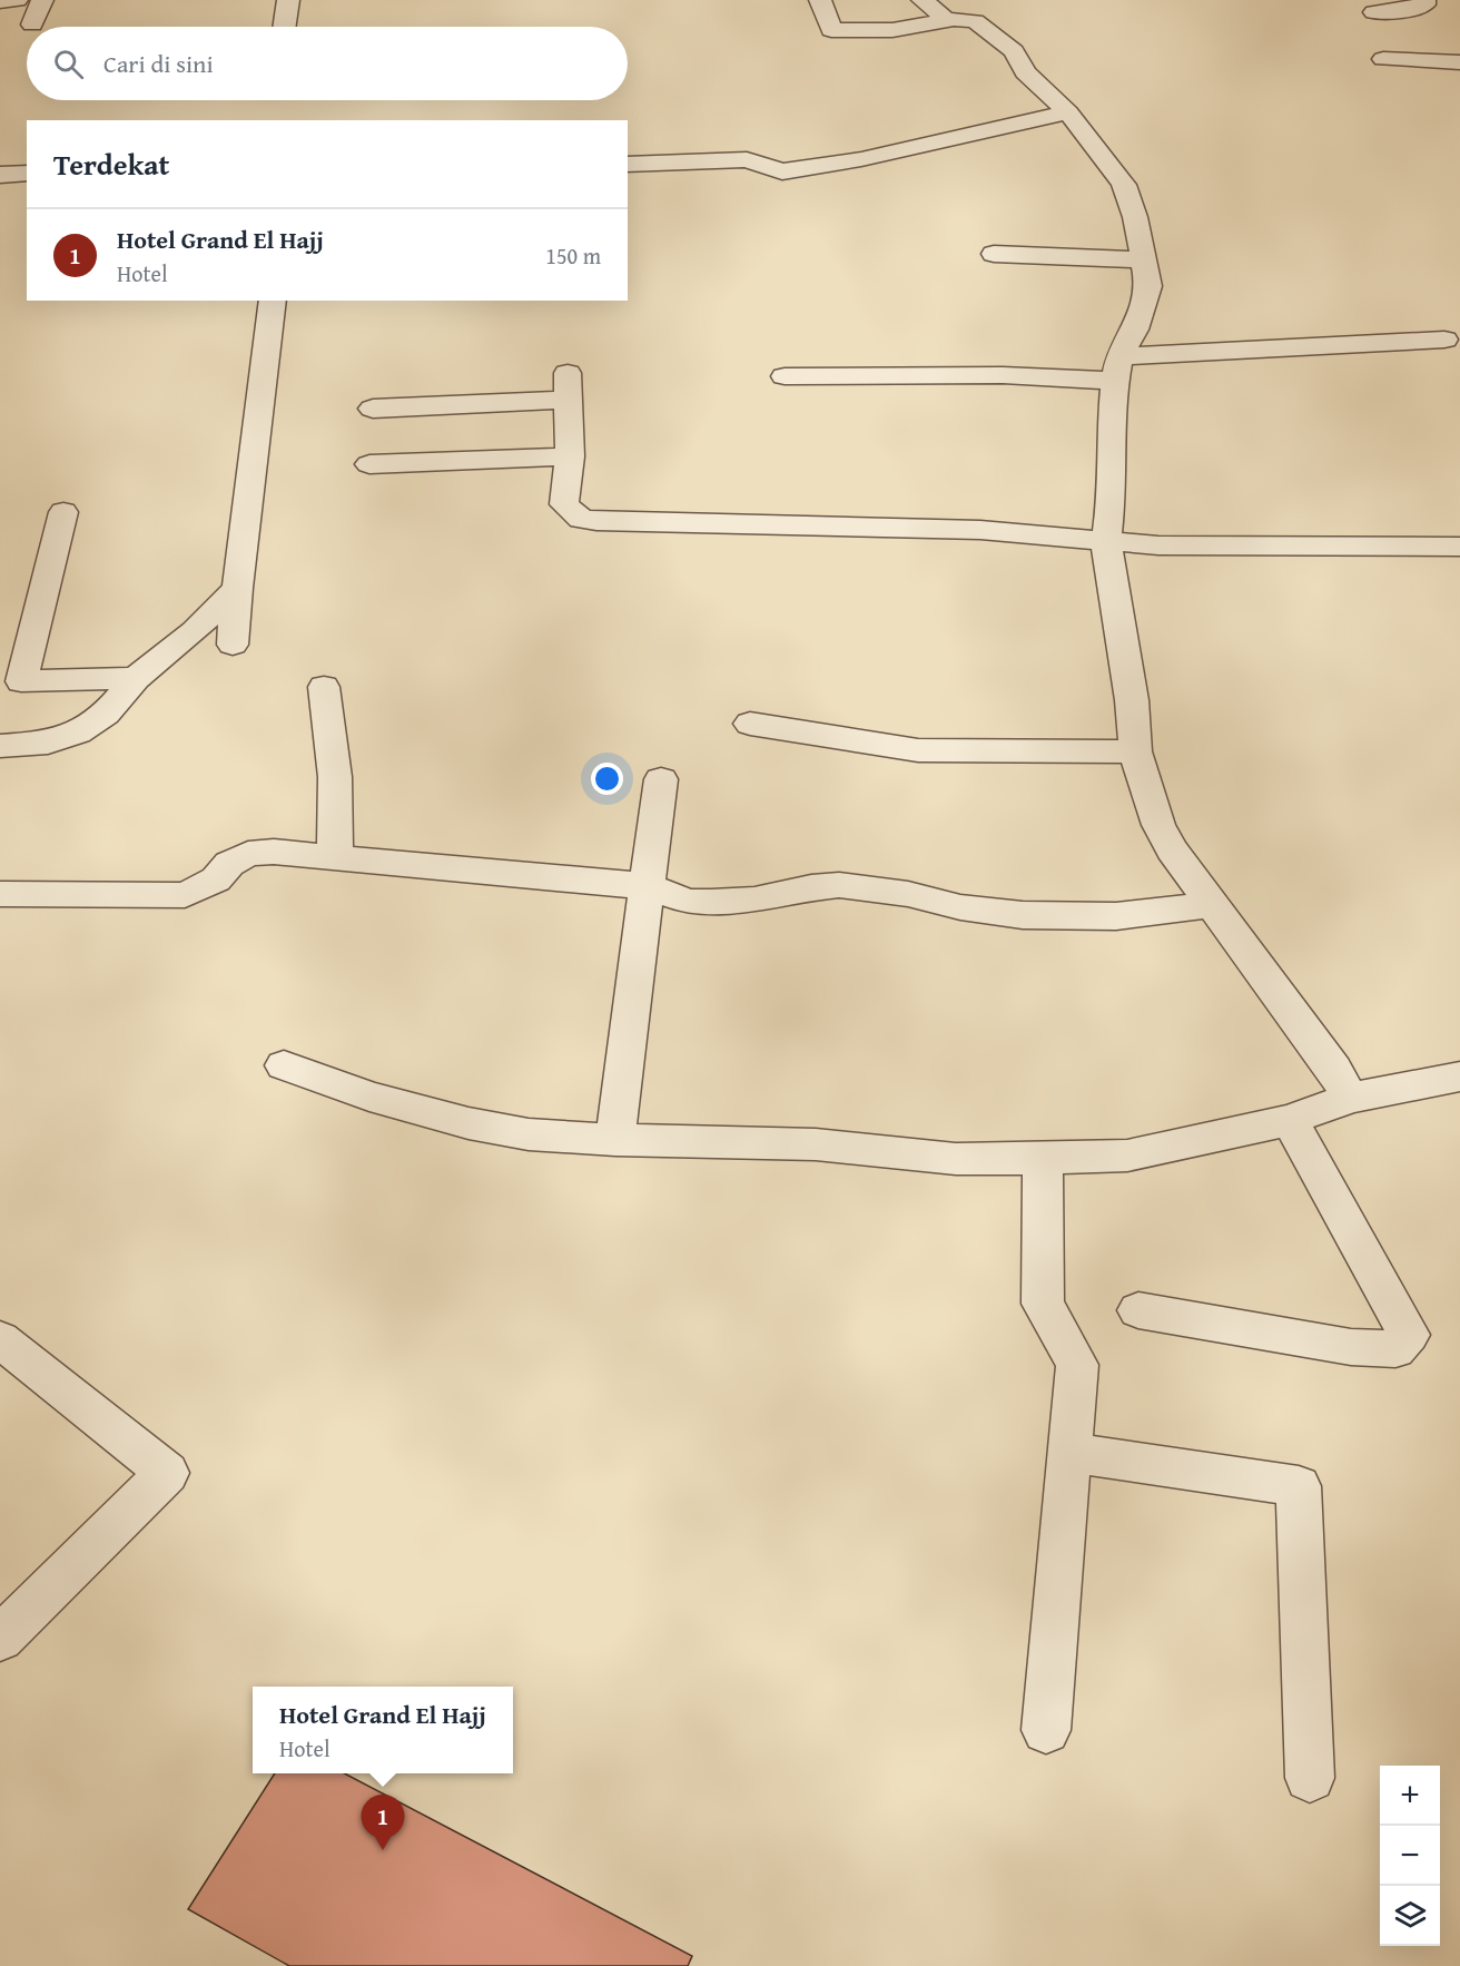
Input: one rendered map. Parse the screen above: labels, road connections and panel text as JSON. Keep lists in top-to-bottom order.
{
  "page": {
    "search": "Cari di sini",
    "heading": "Terdekat",
    "list": [
      {
        "mark": "1",
        "name": "Hotel Grand El Hajj",
        "note": "Hotel",
        "value": "150 m"
      }
    ],
    "popup": ["Hotel Grand El Hajj", "Hotel"],
    "map_buttons": ["+", "−"],
    "pins": "1"
  }
}
